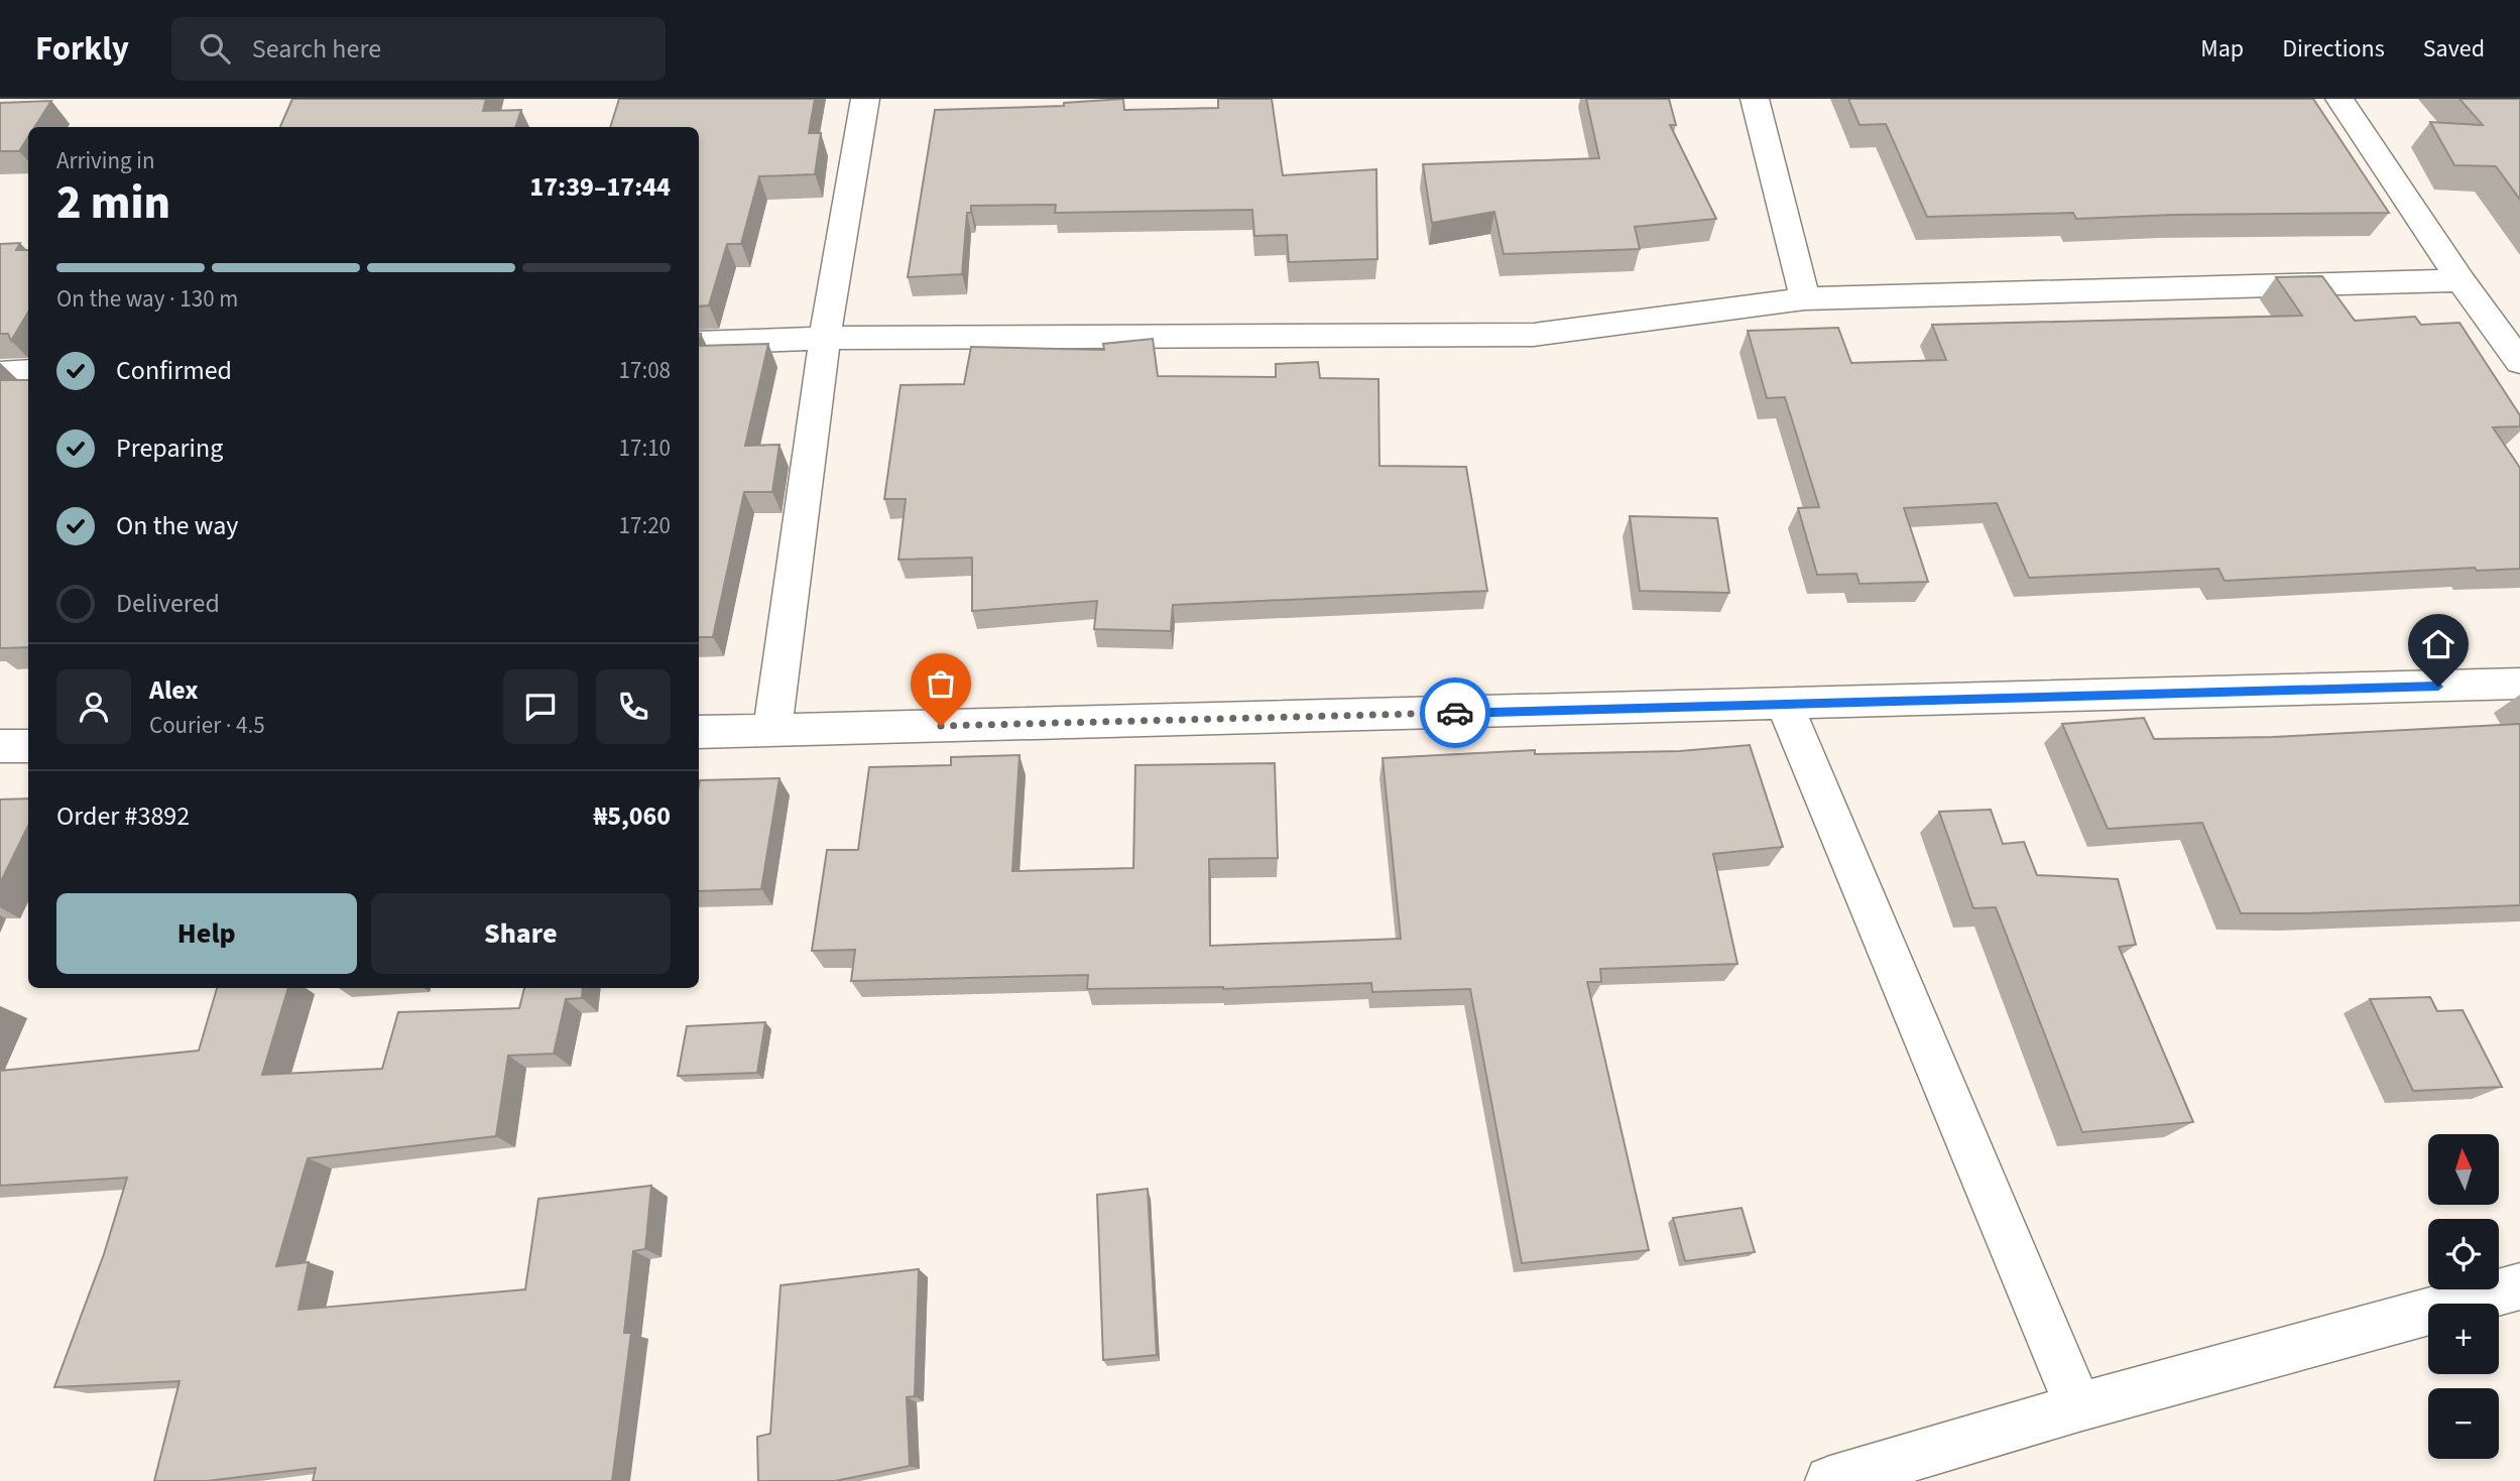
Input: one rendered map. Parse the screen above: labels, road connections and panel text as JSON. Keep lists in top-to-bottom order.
{
  "north": "top",
  "page": {
    "header": "Forkly",
    "search": "Search here",
    "nav": ["Map", "Directions", "Saved"],
    "heading": ["2 min", "Arriving in", "17:39–17:44"],
    "panel": [
      "Alex",
      "Courier · 4.5",
      "Order #3892",
      "₦5,060"
    ],
    "bar": "On the way · 130 m",
    "list": [
      ["Confirmed", "17:08"],
      ["Preparing", "17:10"],
      ["On the way", "17:20"],
      "Delivered"
    ],
    "buttons": ["Help", "Share"],
    "map_buttons": ["+", "−"]
  }
}
